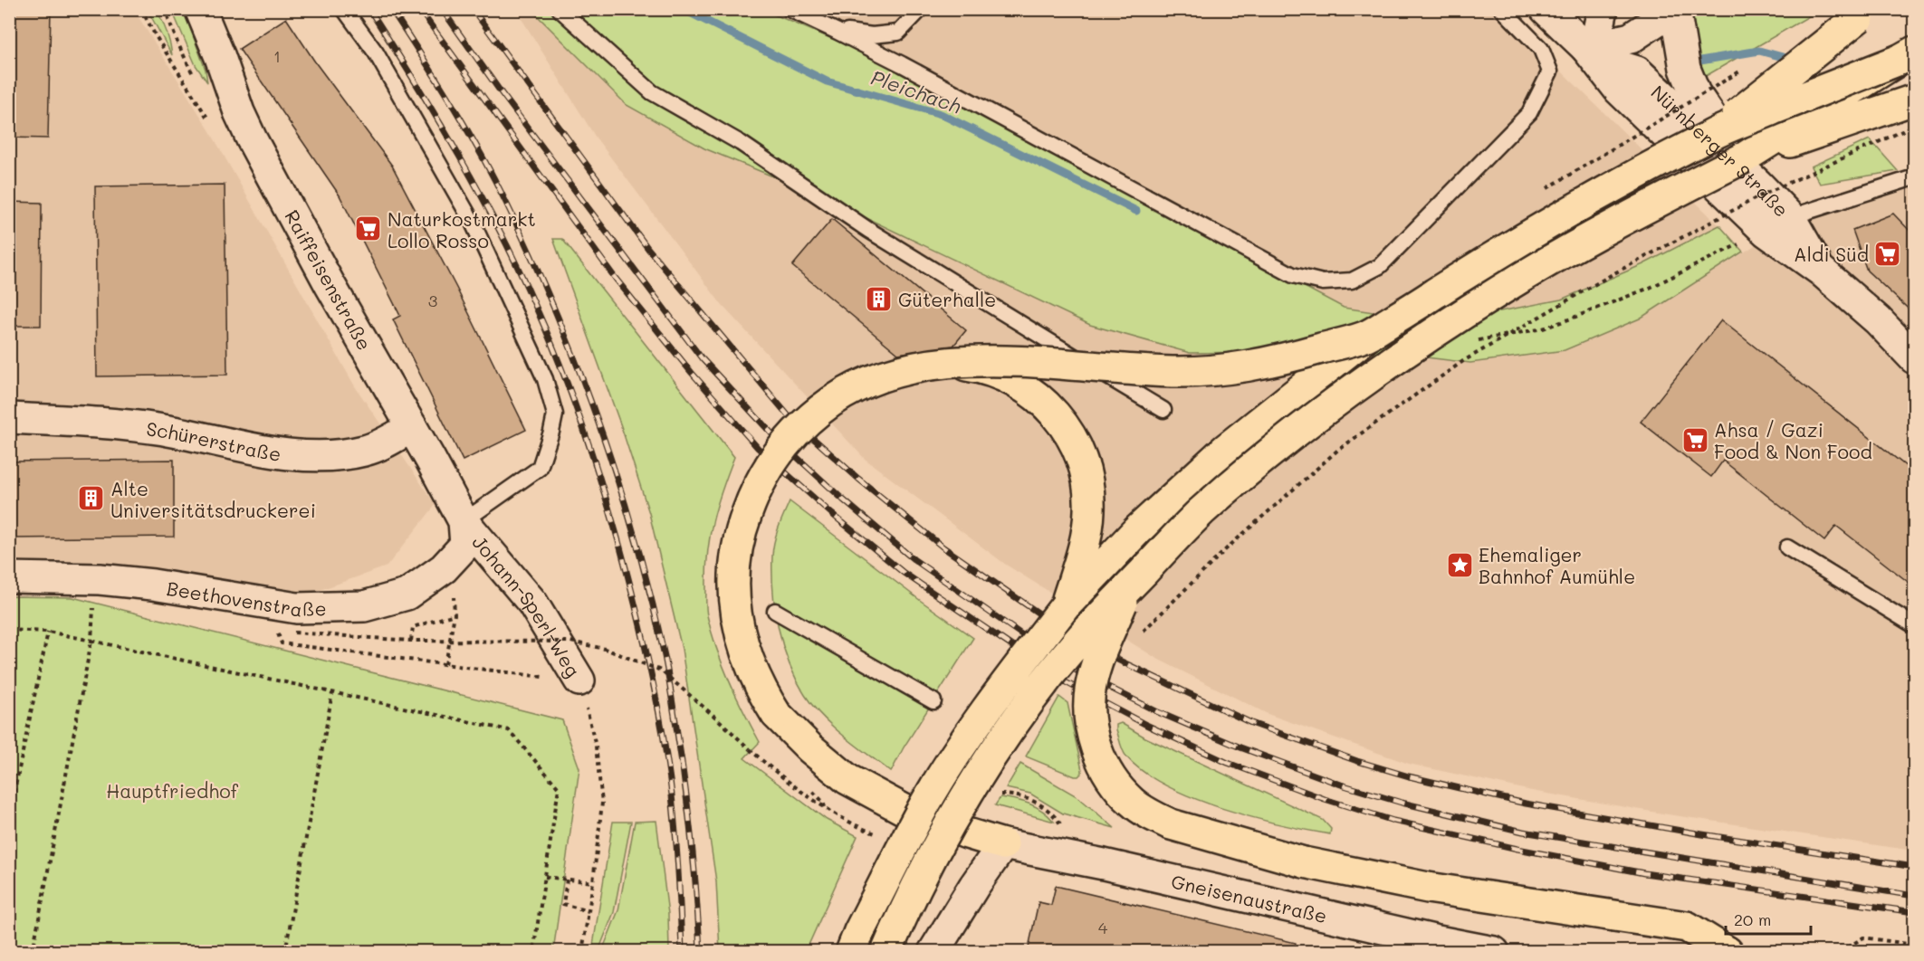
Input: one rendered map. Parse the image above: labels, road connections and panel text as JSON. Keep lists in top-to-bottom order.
{
  "streets": {
    "street": [
      "Nürnberger Straße",
      "Raiffeisenstraße",
      "Schürerstraße",
      "Beethovenstraße",
      "Johann-Sperl-Weg",
      "Gneisenaustraße"
    ]
  },
  "crossings": [
    ["Raiffeisenstraße", "Schürerstraße"],
    ["Raiffeisenstraße", "Beethovenstraße"],
    ["Raiffeisenstraße", "Johann-Sperl-Weg"],
    ["Beethovenstraße", "Johann-Sperl-Weg"]
  ],
  "water": ["Pleichach"],
  "parks": ["Hauptfriedhof"],
  "places": {
    "supermarket": ["Naturkostmarkt Lollo Rosso", "Aldi Süd", "Ahsa / Gazi Food & Non Food"],
    "building": ["Güterhalle", "Alte Universitätsdruckerei"],
    "place": ["Ehemaliger Bahnhof Aumühle"]
  },
  "house_numbers": ["1", "3", "4"],
  "scale_bar": "20 m"
}
